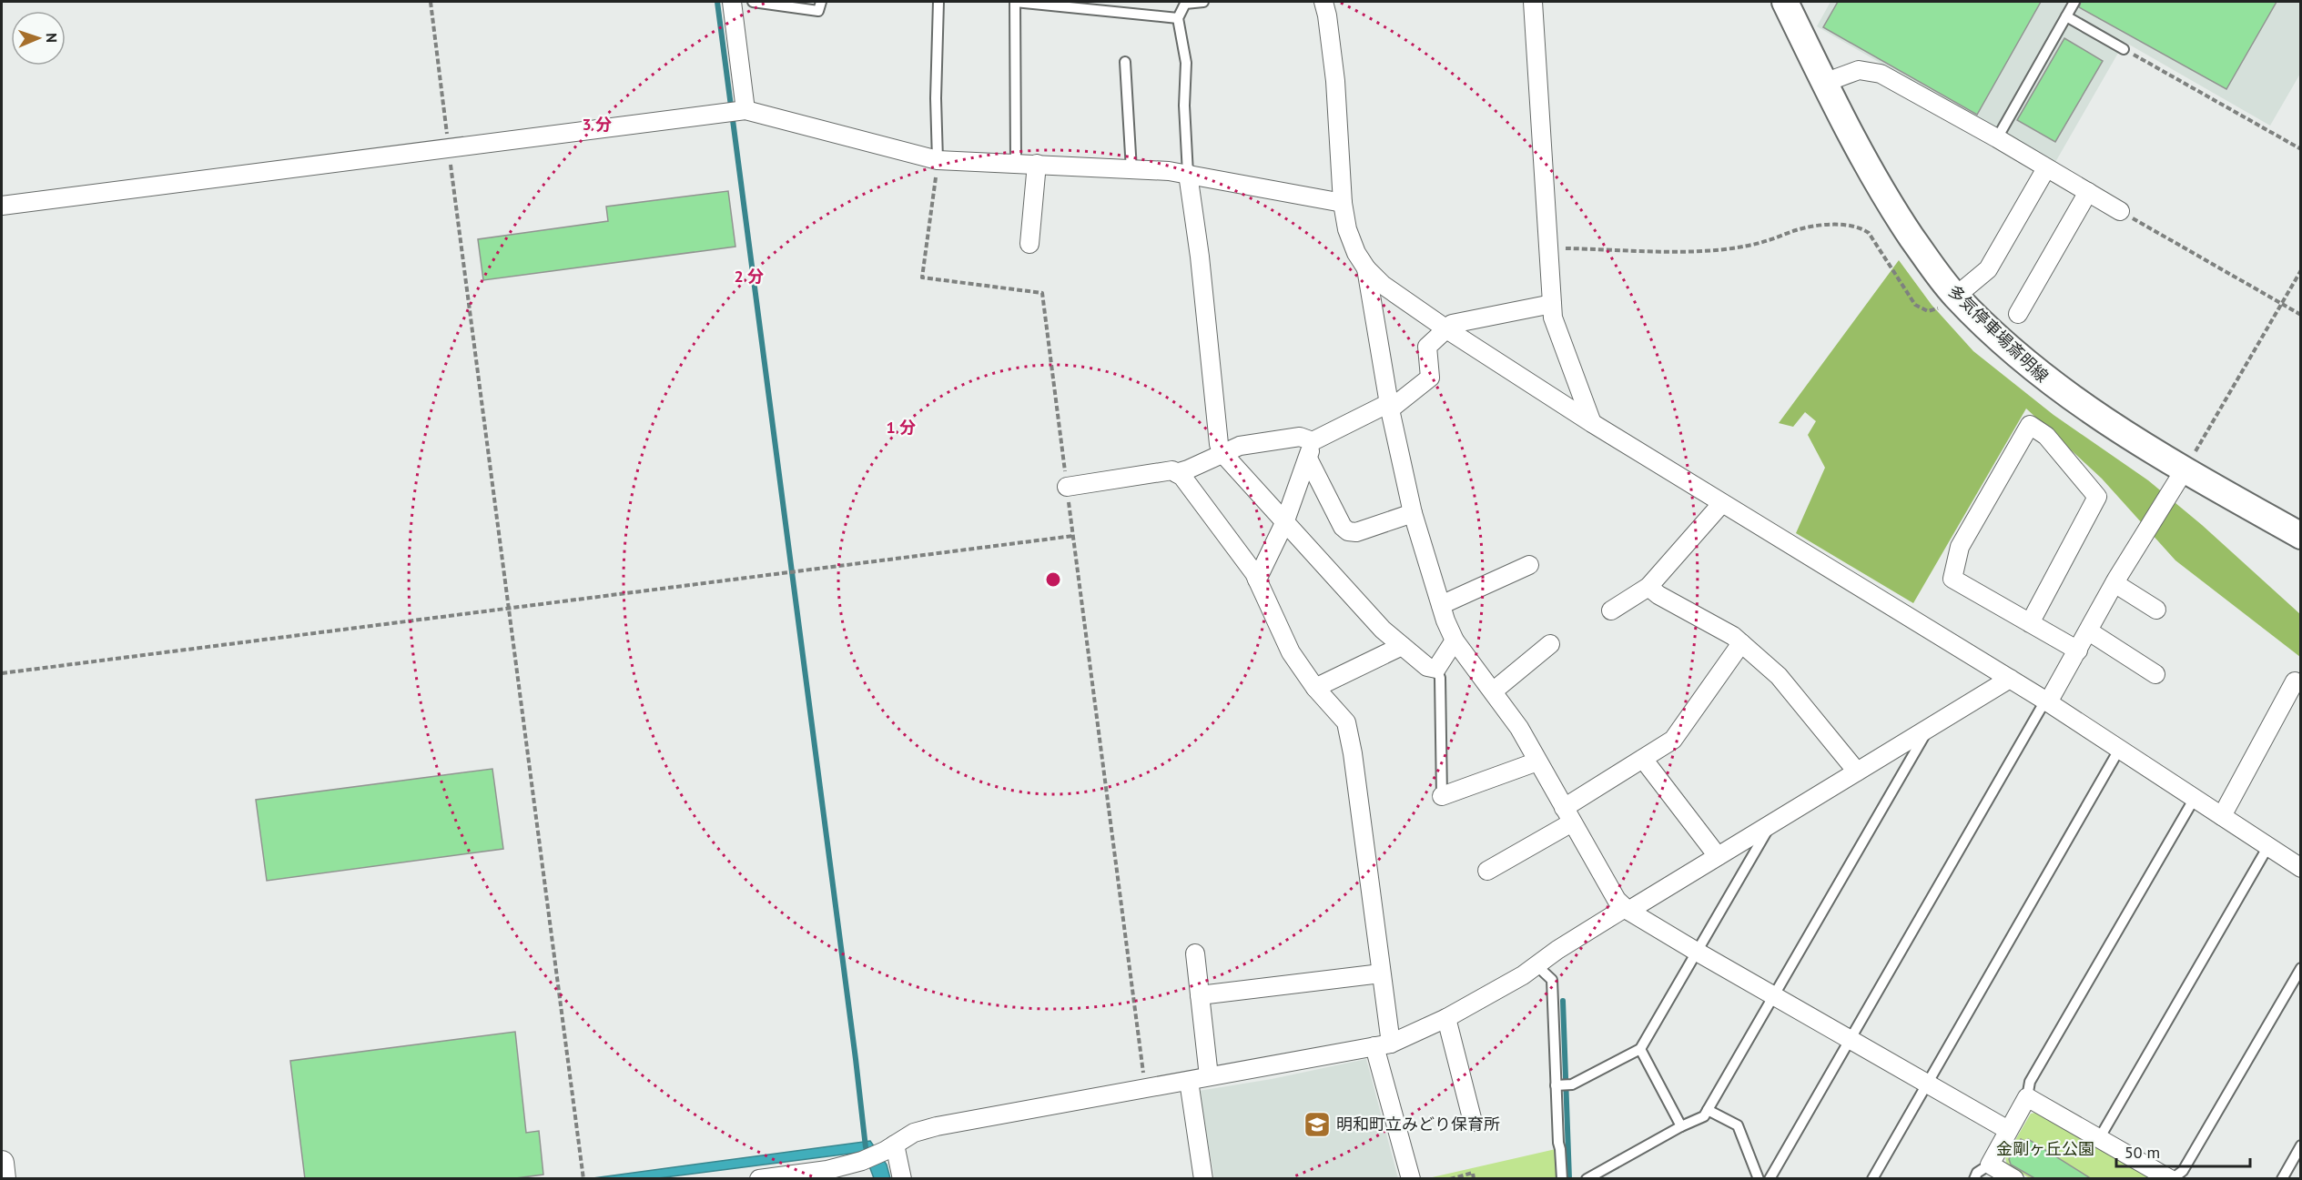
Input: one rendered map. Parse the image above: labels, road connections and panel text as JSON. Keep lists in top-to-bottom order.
{
  "streets": {
    "main road": ["多気停車場斎明線"]
  },
  "parks": ["金剛ヶ丘公園"],
  "places": {
    "school or university": ["明和町立みどり保育所"]
  },
  "scale_bar": "50 m",
  "north": "right",
  "rings": ["3 分", "2 分", "1 分"]
}
